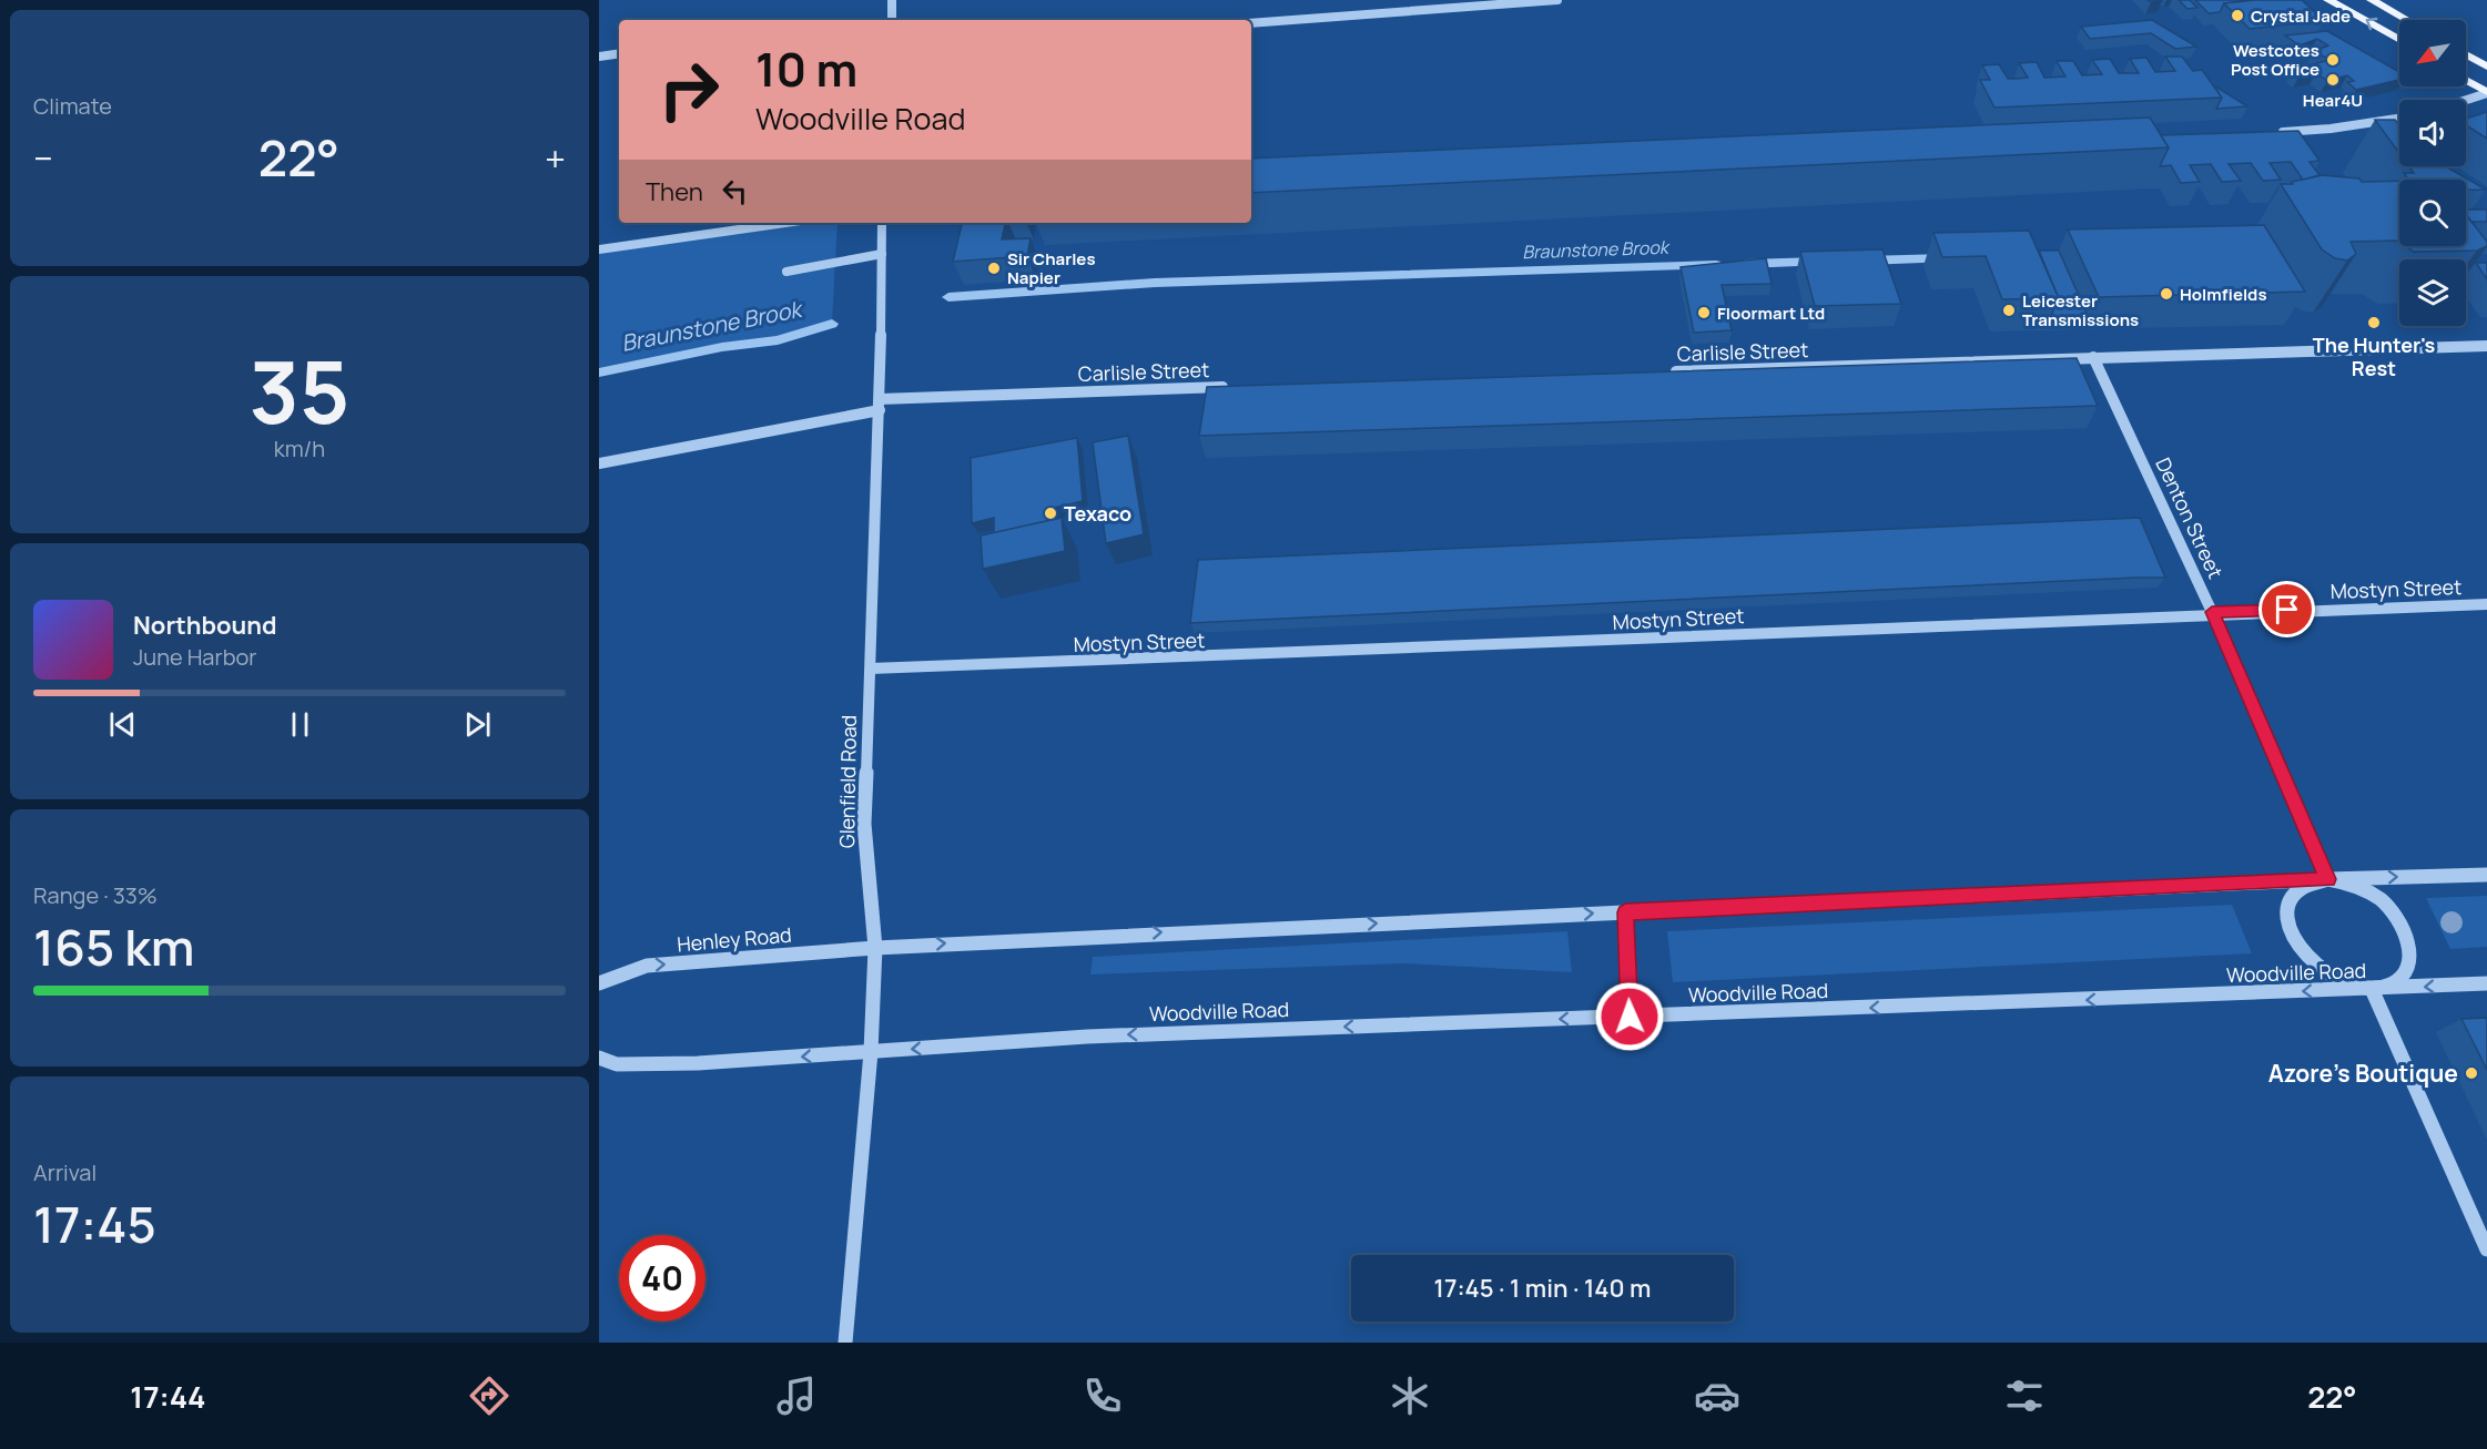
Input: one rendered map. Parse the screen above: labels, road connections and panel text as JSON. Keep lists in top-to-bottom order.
{
  "streets": {
    "street": [
      "Carlisle Street",
      "Denton Street",
      "Mostyn Street",
      "Glenfield Road",
      "Henley Road",
      "Woodville Road"
    ]
  },
  "crossings": [
    ["Carlisle Street", "Denton Street"],
    ["Carlisle Street", "Glenfield Road"],
    ["Denton Street", "Mostyn Street"],
    ["Denton Street", "Woodville Road"],
    ["Mostyn Street", "Glenfield Road"],
    ["Glenfield Road", "Henley Road"],
    ["Glenfield Road", "Woodville Road"]
  ],
  "water": ["Braunstone Brook"],
  "places": [
    "Crystal Jade",
    "Westcotes Post Office",
    "Hear4U",
    "Sir Charles Napier",
    "Holmfields",
    "Leicester Transmissions",
    "Floormart Ltd",
    "The Hunter's Rest",
    "Texaco",
    "Azore's Boutique"
  ],
  "north": "bottom left",
  "page": {
    "tile": [
      "Climate",
      ["35", "km/h"],
      ["Range · 33%", "165 km"],
      ["Arrival", "17:45"]
    ],
    "turn": ["10 m", "Woodville Road"],
    "heat": ["−", "22°", "+"],
    "then": "Then",
    "song": ["Northbound", "June Harbor"],
    "limit": "40",
    "trip": "17:45 · 1 min · 140 m",
    "tabs": ["17:44", "22°"]
  }
}
